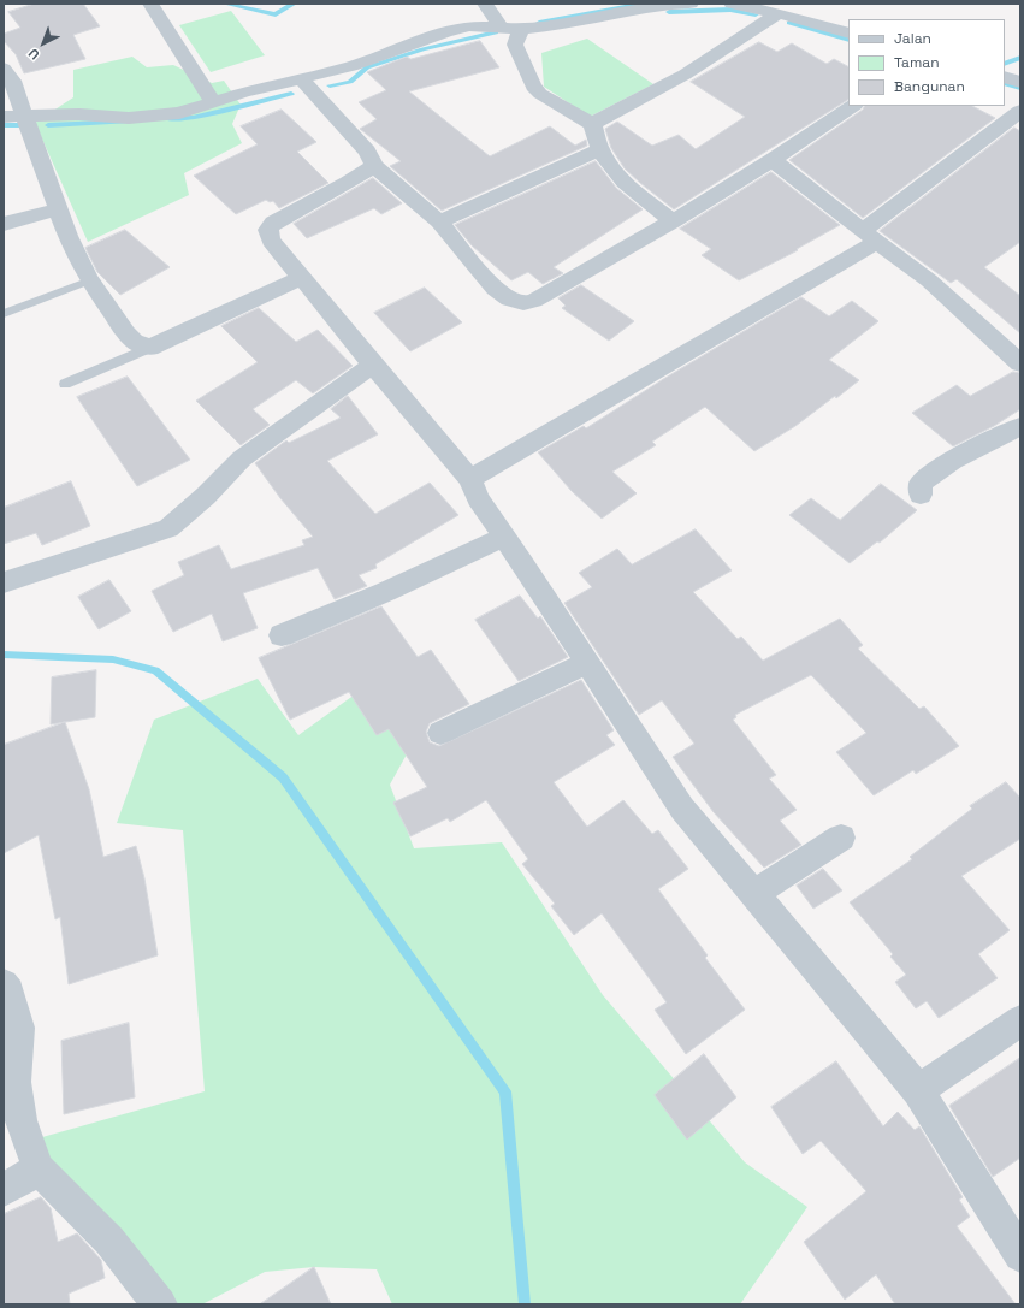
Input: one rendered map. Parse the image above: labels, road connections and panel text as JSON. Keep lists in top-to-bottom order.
{
  "legend": ["Jalan", "Taman", "Bangunan"],
  "north": "bottom left"
}
